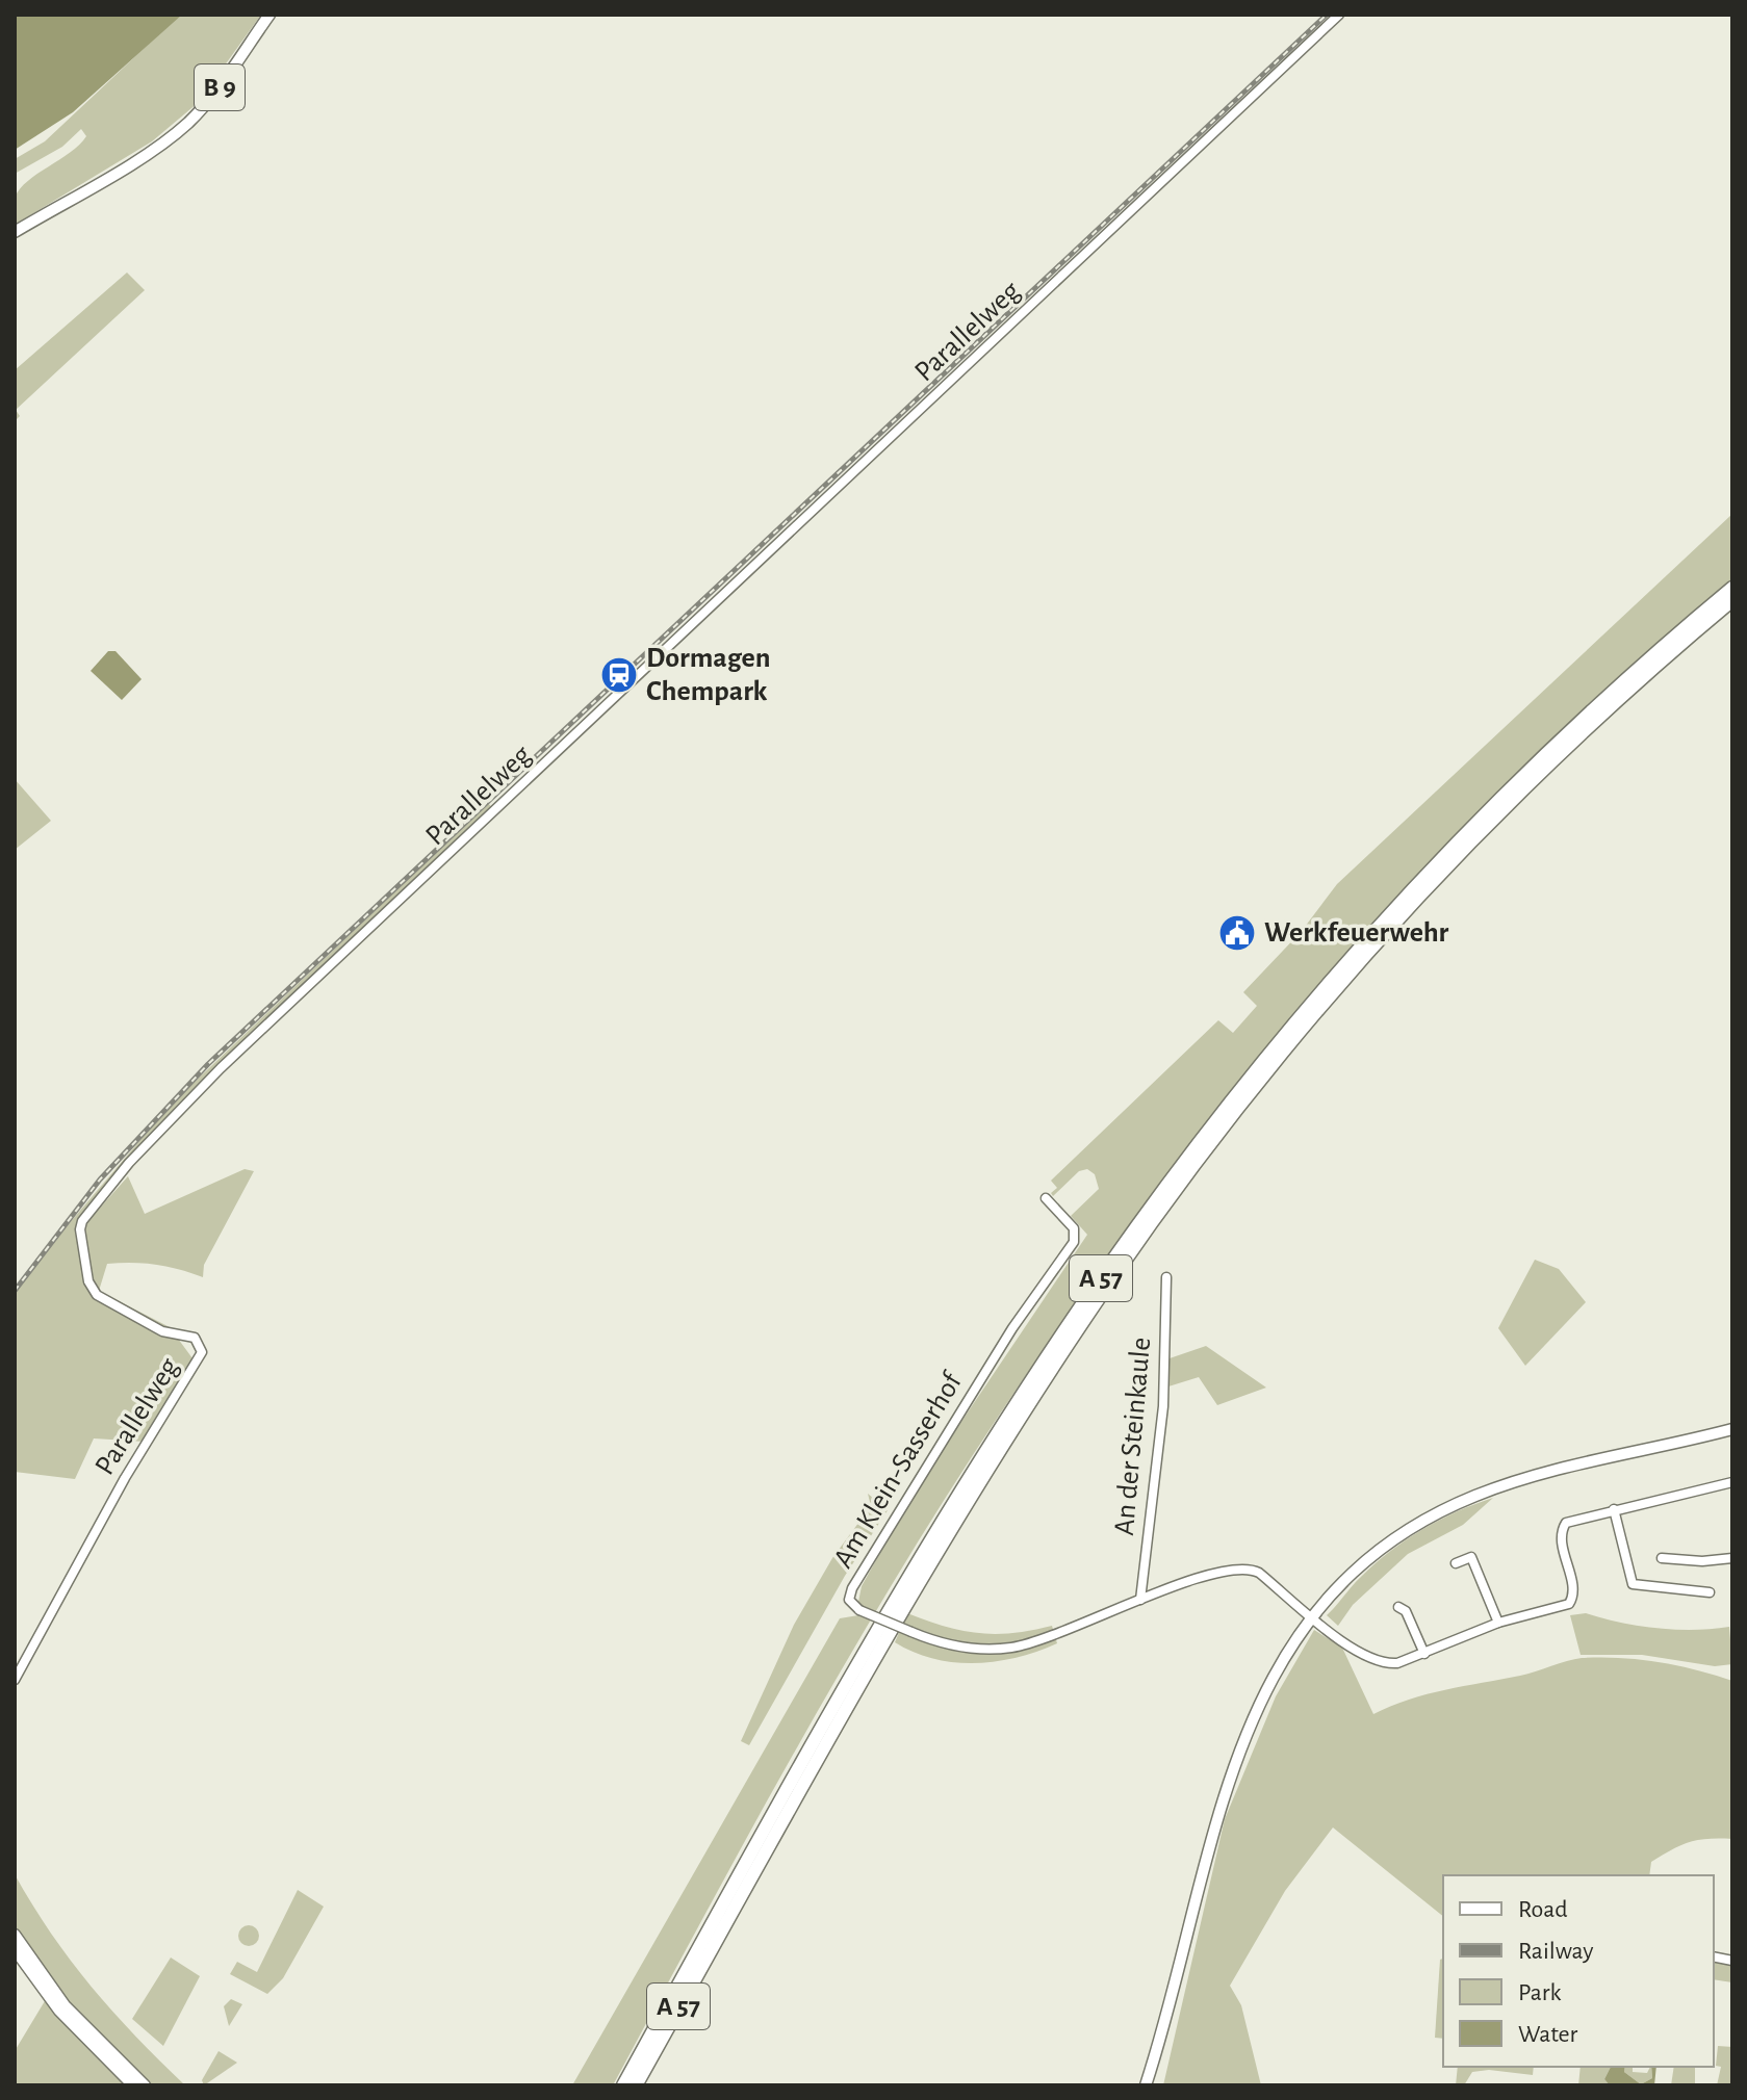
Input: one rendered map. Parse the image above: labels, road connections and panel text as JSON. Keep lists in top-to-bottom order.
{
  "streets": {
    "highway": ["A 57"],
    "main road": ["B 9"],
    "street": ["Parallelweg", "An der Steinkaule", "Am Klein-Sasserhof"]
  },
  "crossings": [
    ["An der Steinkaule", "Am Klein-Sasserhof"]
  ],
  "places": {
    "station": ["Dormagen Chempark"],
    "public building": ["Werkfeuerwehr"]
  },
  "legend": [
    "Road",
    "Railway",
    "Park",
    "Water"
  ]
}
